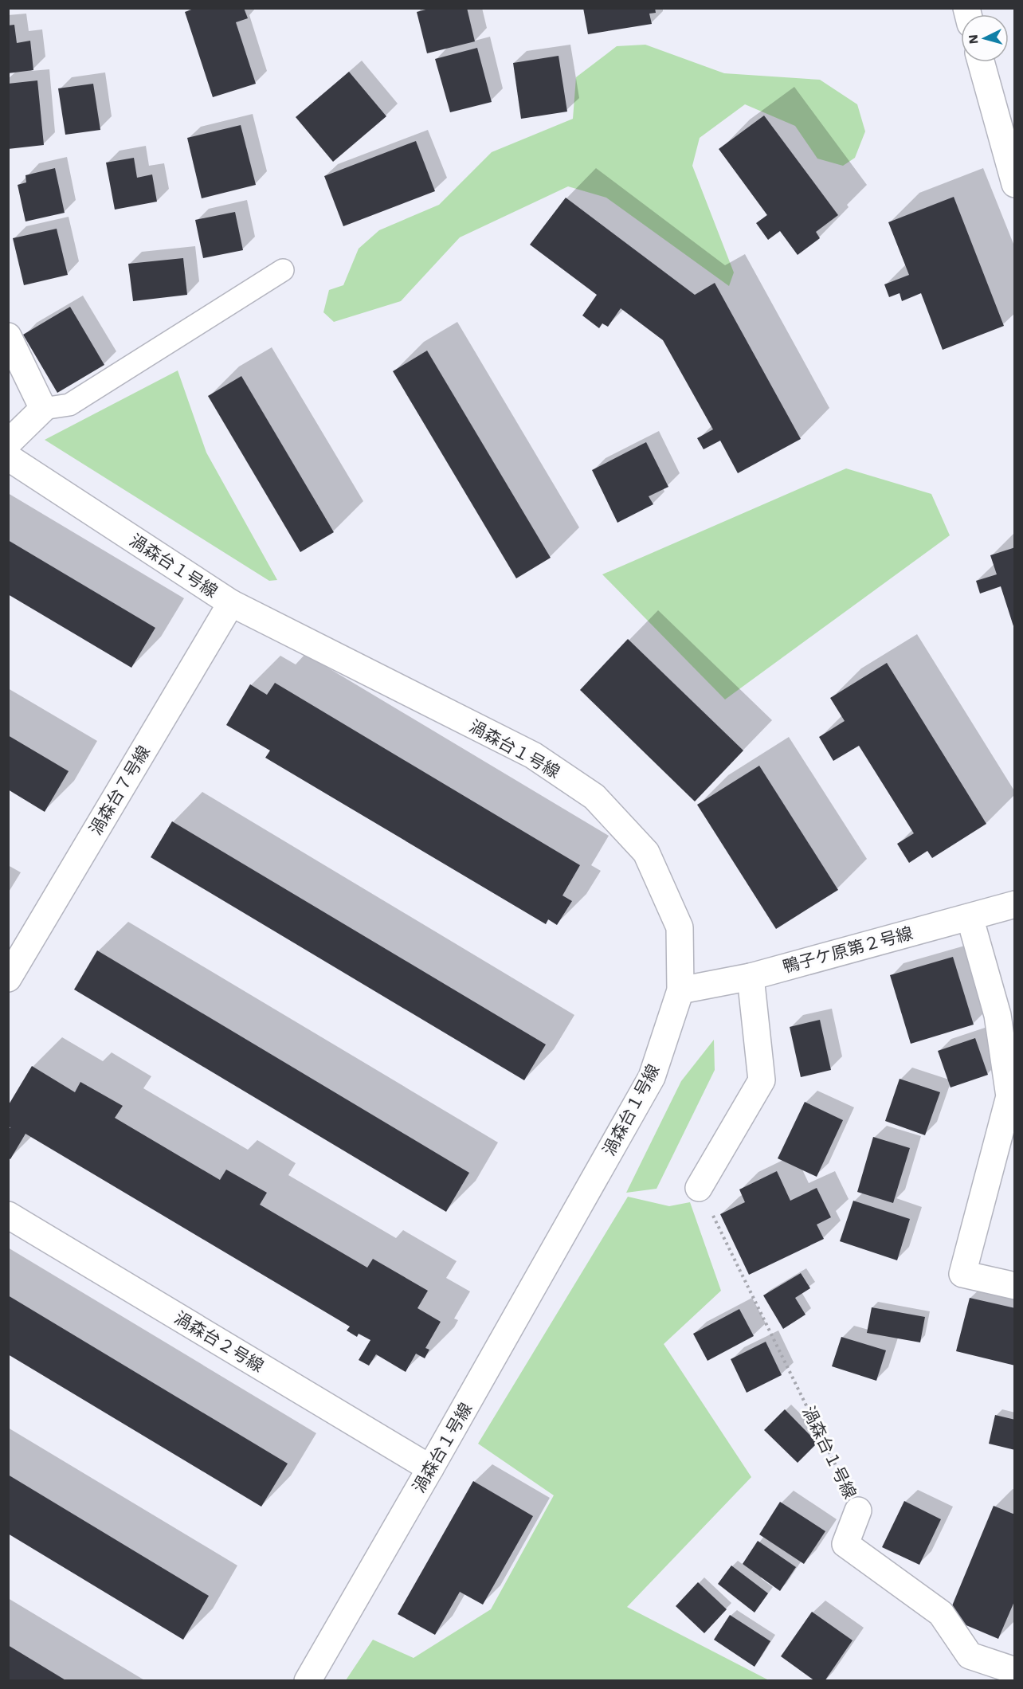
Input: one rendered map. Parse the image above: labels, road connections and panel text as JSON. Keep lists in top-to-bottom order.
{
  "streets": {
    "street": [
      "渦森台１号線",
      "渦森台７号線",
      "鴨子ケ原第２号線",
      "渦森台２号線"
    ]
  },
  "crossings": [
    ["渦森台１号線", "渦森台７号線"],
    ["渦森台１号線", "鴨子ケ原第２号線"],
    ["渦森台１号線", "渦森台２号線"]
  ],
  "north": "left"
}
